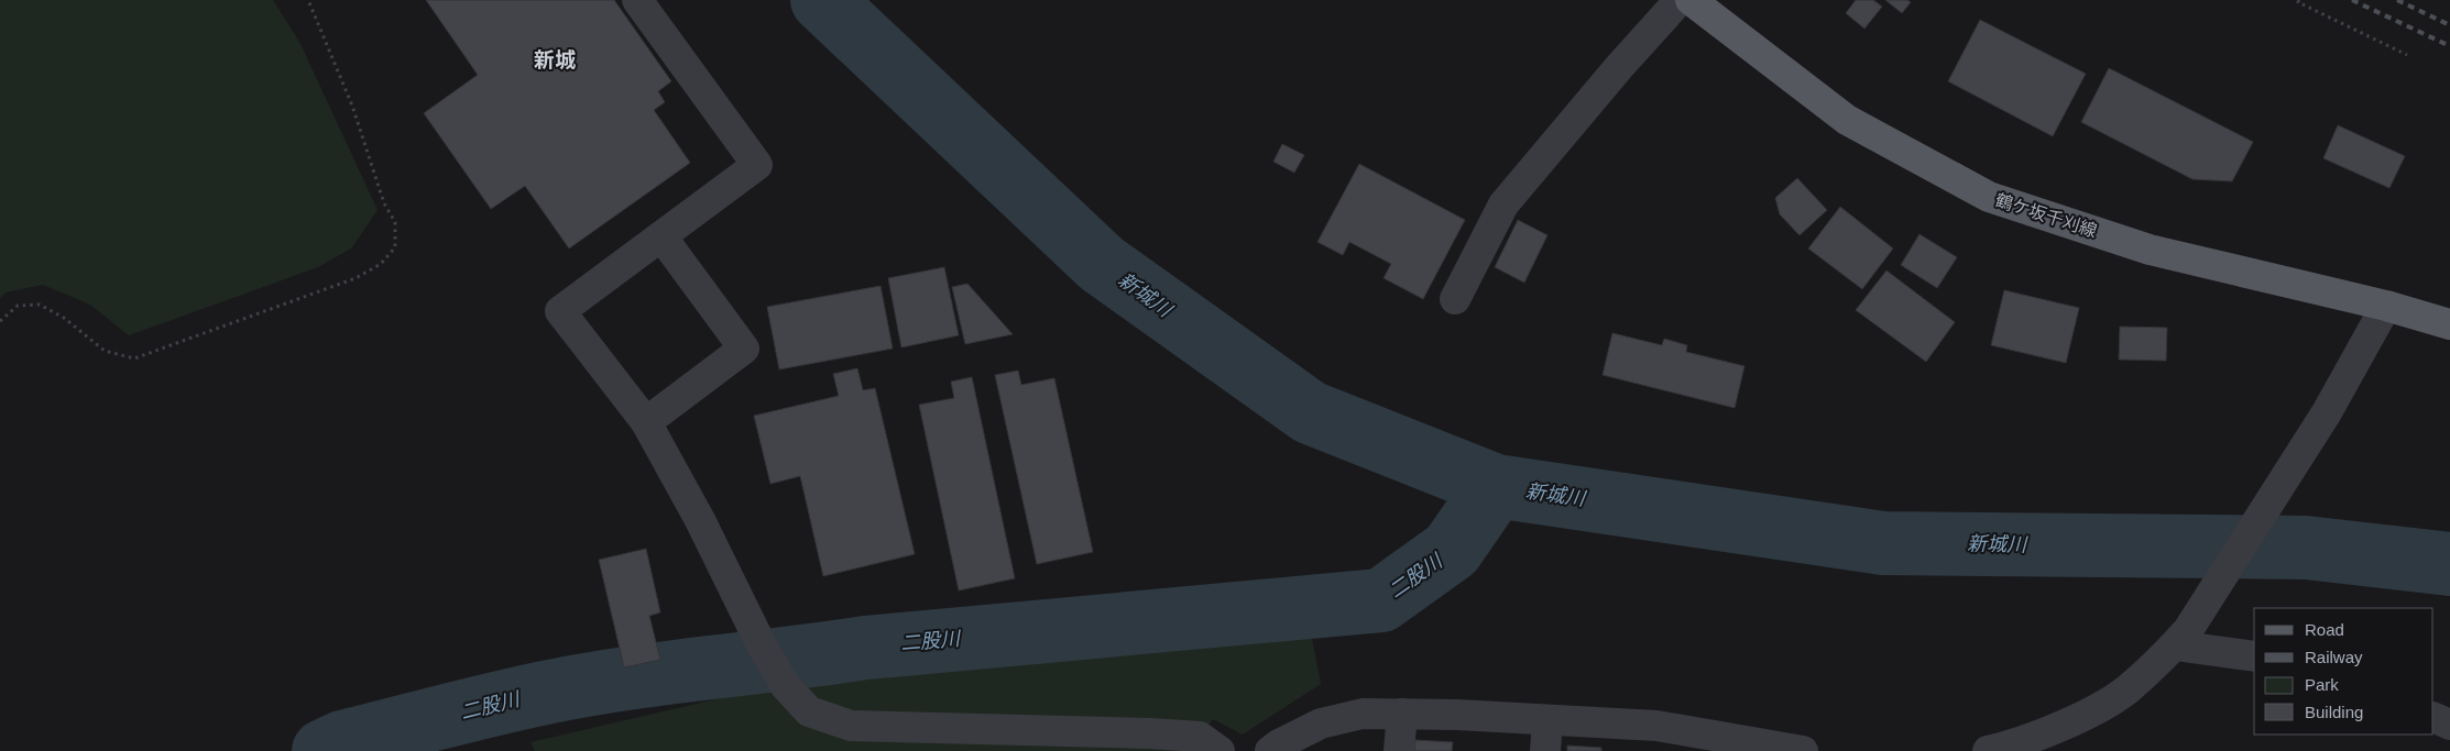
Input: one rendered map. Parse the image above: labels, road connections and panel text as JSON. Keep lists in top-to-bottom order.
{
  "streets": {
    "main road": ["鶴ケ坂千刈線"]
  },
  "districts": ["新城"],
  "water": ["新城川", "二股川"],
  "legend": [
    "Road",
    "Railway",
    "Park",
    "Building"
  ]
}
